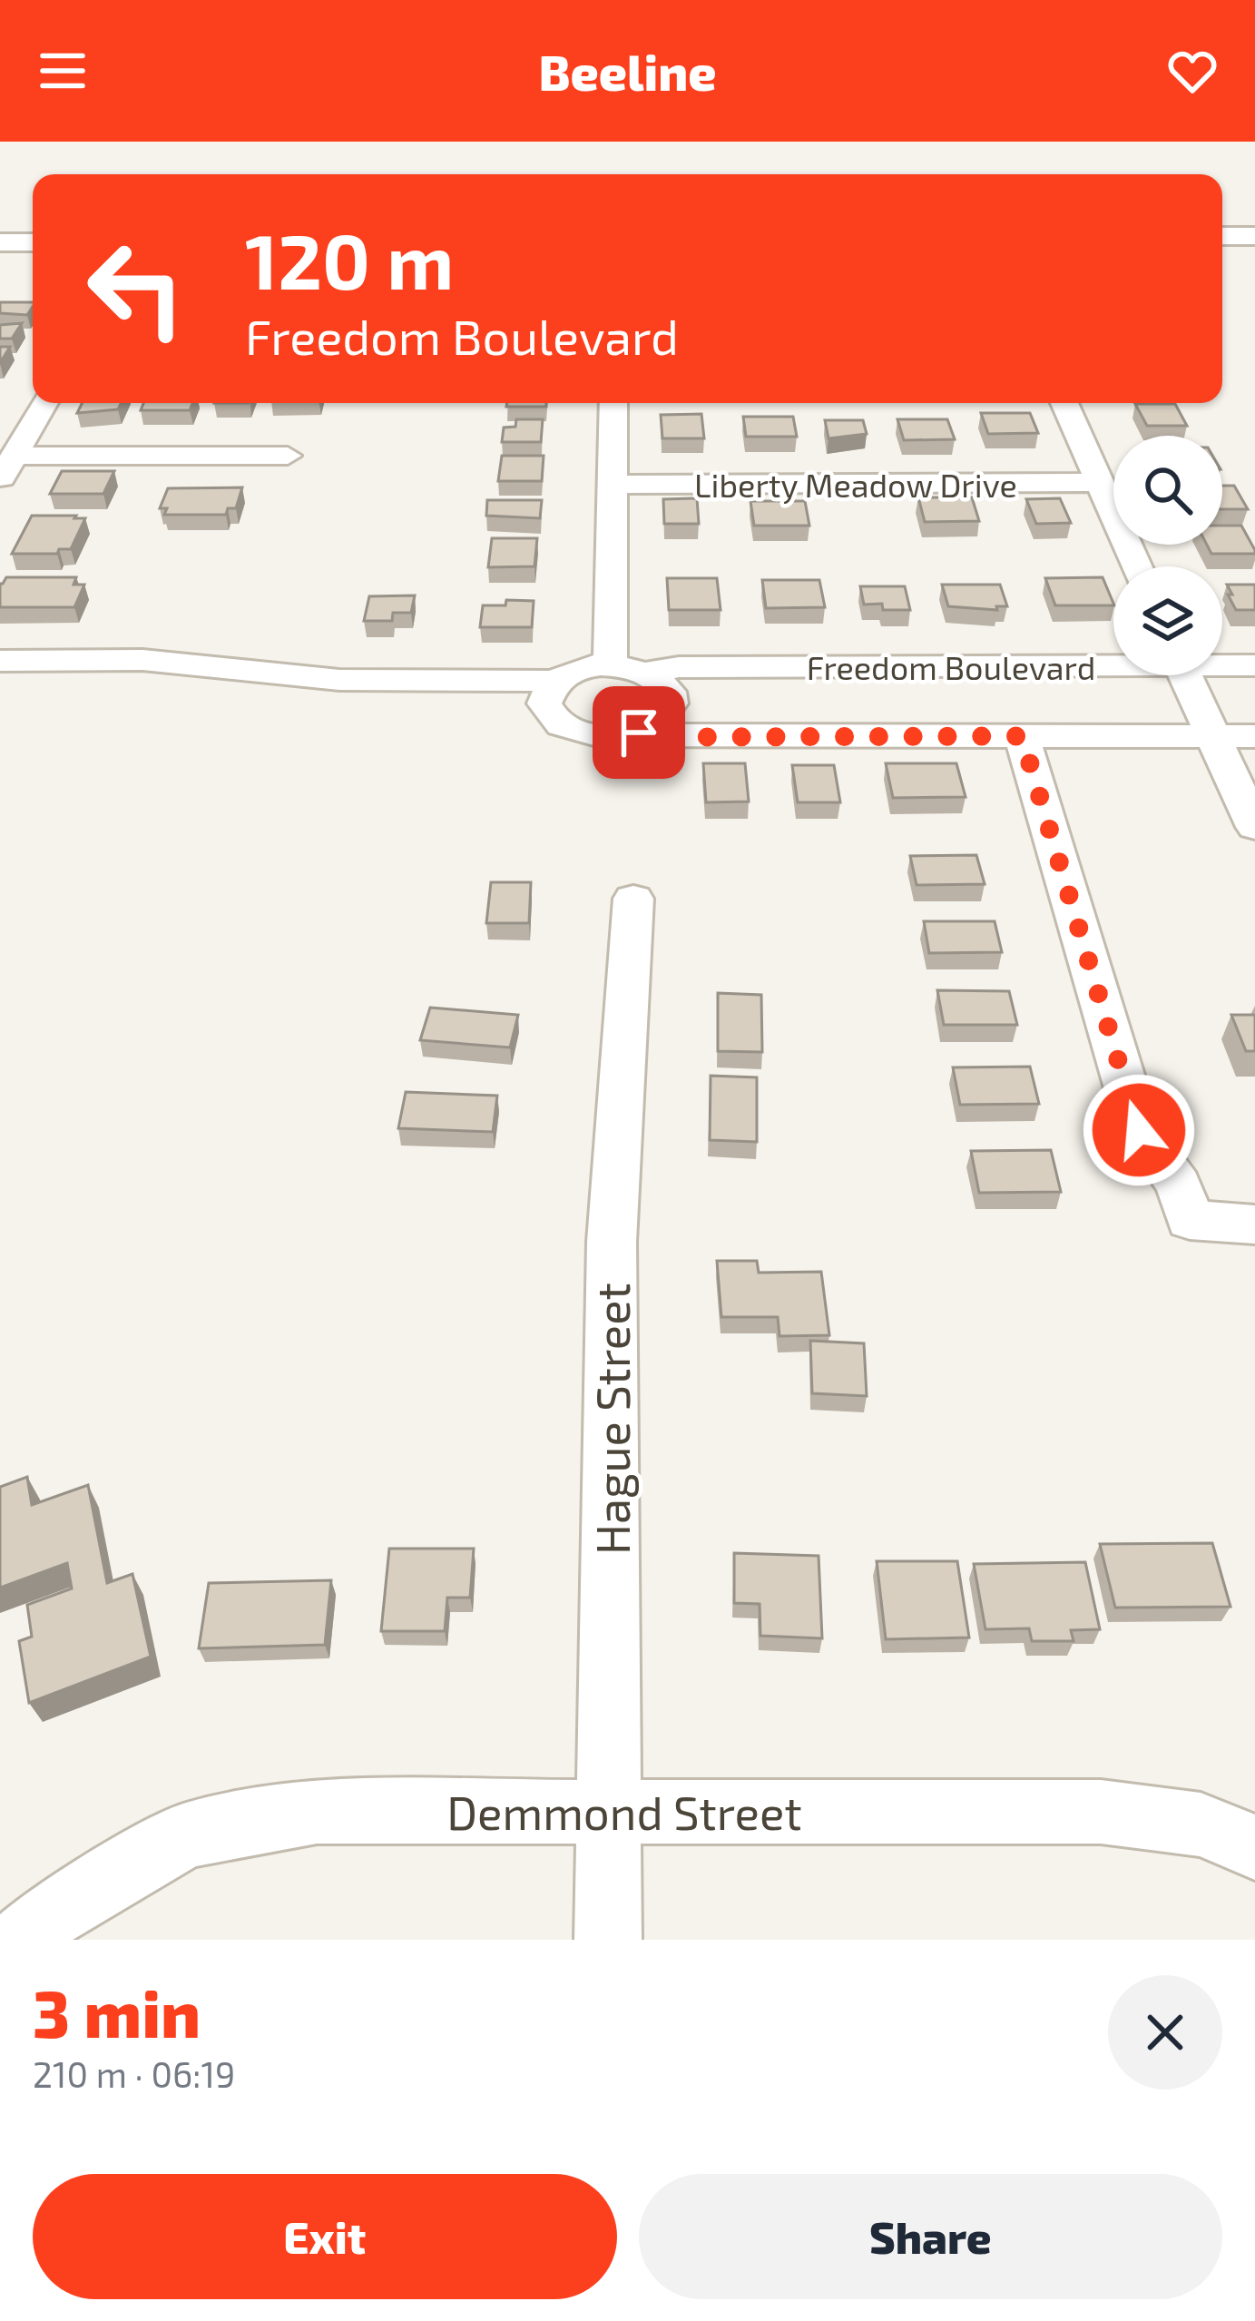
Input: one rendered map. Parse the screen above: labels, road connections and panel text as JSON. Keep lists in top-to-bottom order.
{
  "streets": {
    "street": [
      "Liberty Meadow Drive",
      "Freedom Boulevard",
      "Hague Street",
      "Demmond Street"
    ]
  },
  "crossings": [
    ["Hague Street", "Demmond Street"]
  ],
  "page": {
    "header": "Beeline",
    "turn": ["120 m", "Freedom Boulevard"],
    "heading": ["3 min", "210 m · 06:19"],
    "buttons": ["Exit", "Share"]
  }
}
